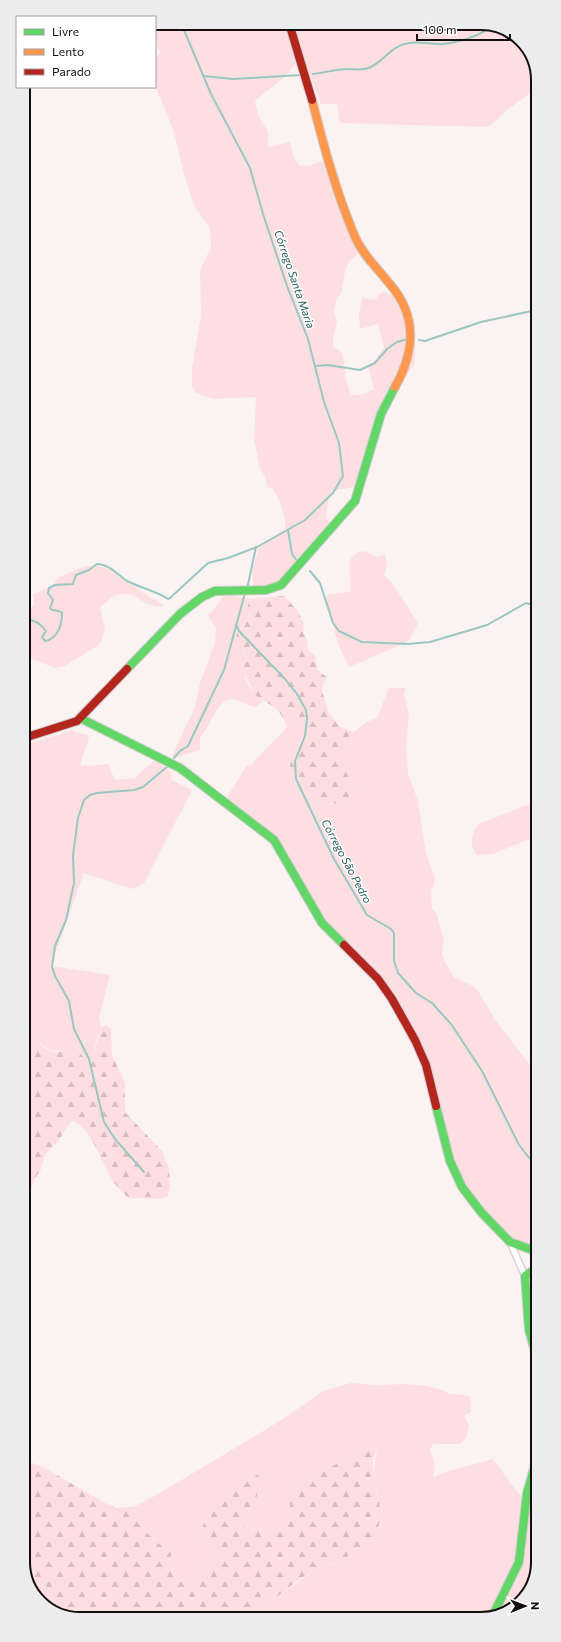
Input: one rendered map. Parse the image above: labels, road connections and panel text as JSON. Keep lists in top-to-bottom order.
{
  "water": ["Córrego Santa Maria", "Córrego São Pedro"],
  "legend": ["Livre", "Lento", "Parado"],
  "scale_bar": "100 m",
  "north": "right"
}
